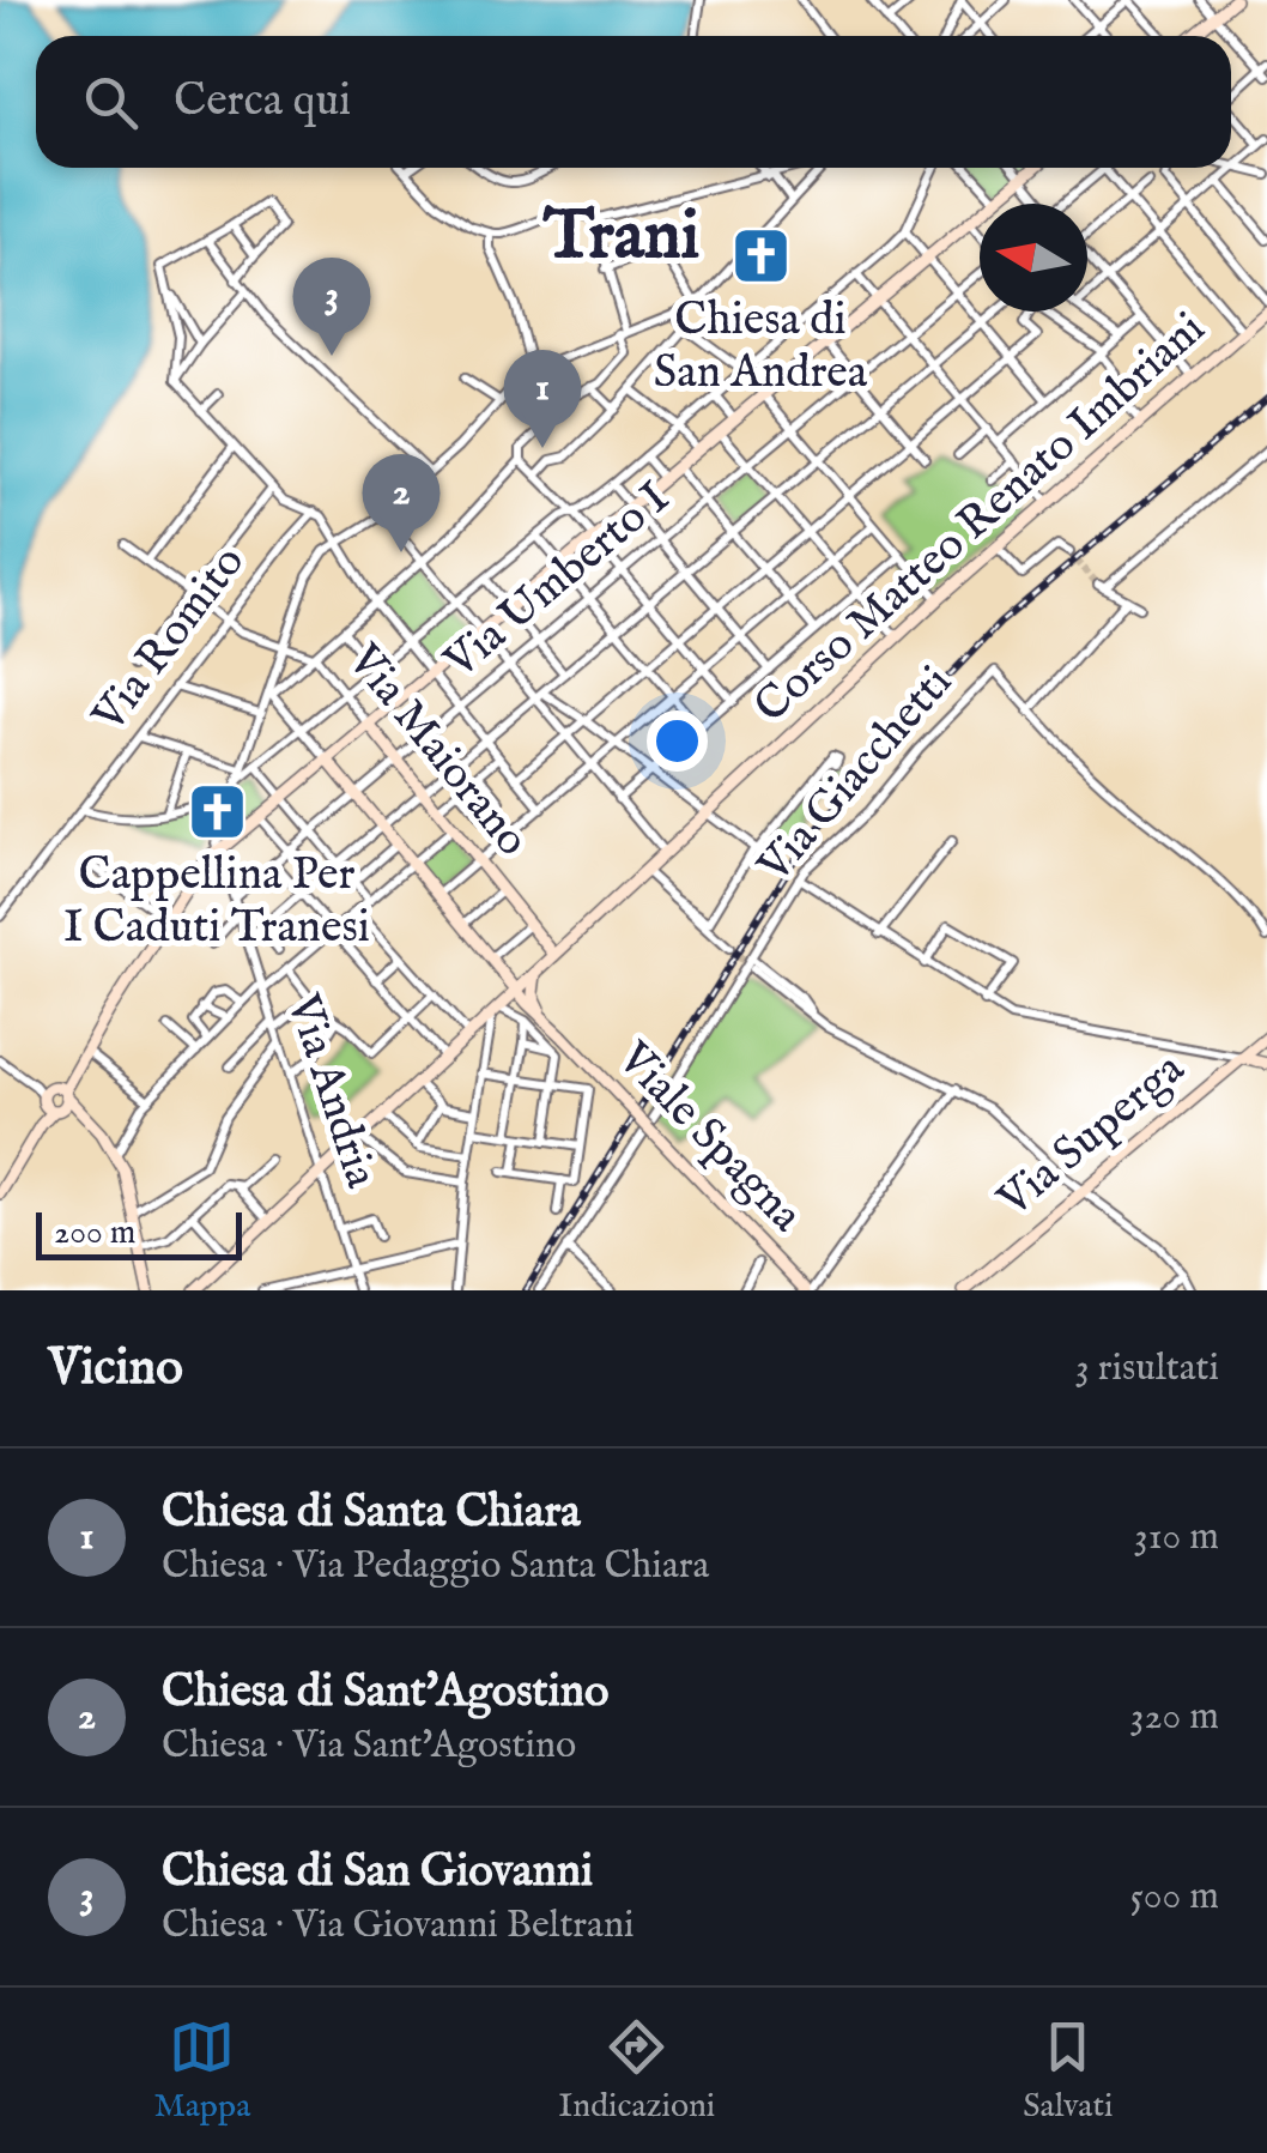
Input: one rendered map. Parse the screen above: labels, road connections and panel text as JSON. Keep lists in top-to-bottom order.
{
  "streets": {
    "street": [
      "Corso Matteo Renato Imbriani",
      "Via Umberto I",
      "Via Romito",
      "Via Maiorano",
      "Via Giacchetti",
      "Via Andria",
      "Via Superga",
      "Viale Spagna"
    ]
  },
  "crossings": [
    ["Corso Matteo Renato Imbriani", "Via Maiorano"],
    ["Corso Matteo Renato Imbriani", "Via Andria"],
    ["Corso Matteo Renato Imbriani", "Viale Spagna"],
    ["Via Umberto I", "Via Maiorano"],
    ["Via Umberto I", "Via Andria"],
    ["Via Romito", "Via Maiorano"]
  ],
  "districts": ["Trani"],
  "places": {
    "church": ["Chiesa di San Andrea", "Cappellina Per I Caduti Tranesi"]
  },
  "scale_bar": "200 m",
  "north": "left",
  "page": {
    "search": "Cerca qui",
    "pins": ["3", "1", "2"],
    "scale": "200 m",
    "heading": ["Vicino", "3 risultati"],
    "list": [
      {
        "mark": "1",
        "name": "Chiesa di Santa Chiara",
        "note": "Chiesa · Via Pedaggio Santa Chiara",
        "value": "310 m"
      },
      {
        "mark": "2",
        "name": "Chiesa di Sant'Agostino",
        "note": "Chiesa · Via Sant'Agostino",
        "value": "320 m"
      },
      {
        "mark": "3",
        "name": "Chiesa di San Giovanni",
        "note": "Chiesa · Via Giovanni Beltrani",
        "value": "500 m"
      }
    ],
    "nav": ["Mappa", "Indicazioni", "Salvati"]
  }
}
